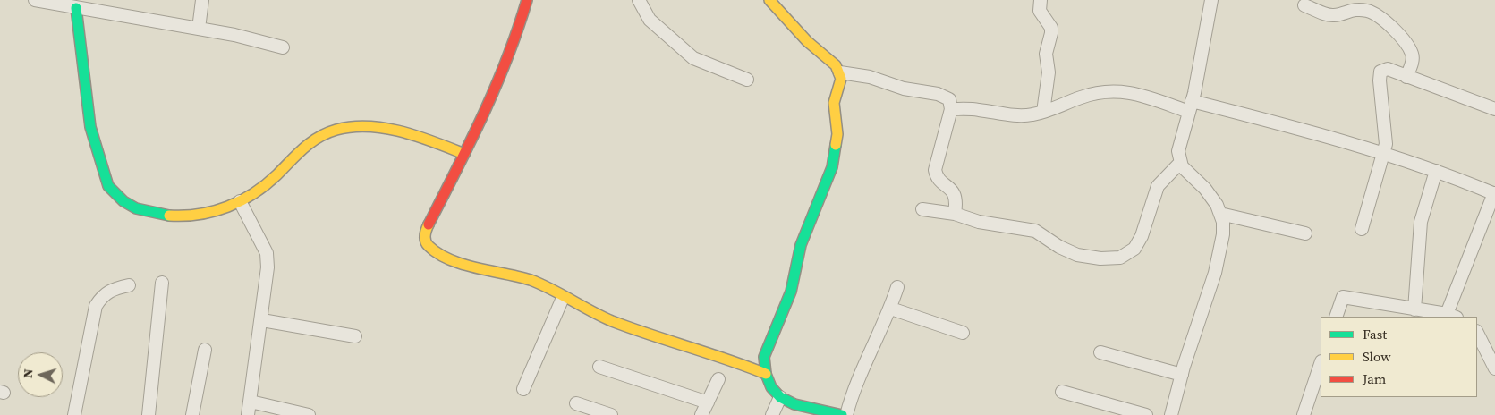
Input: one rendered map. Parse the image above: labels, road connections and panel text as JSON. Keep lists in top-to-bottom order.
{
  "legend": ["Fast", "Slow", "Jam"],
  "north": "left"
}
